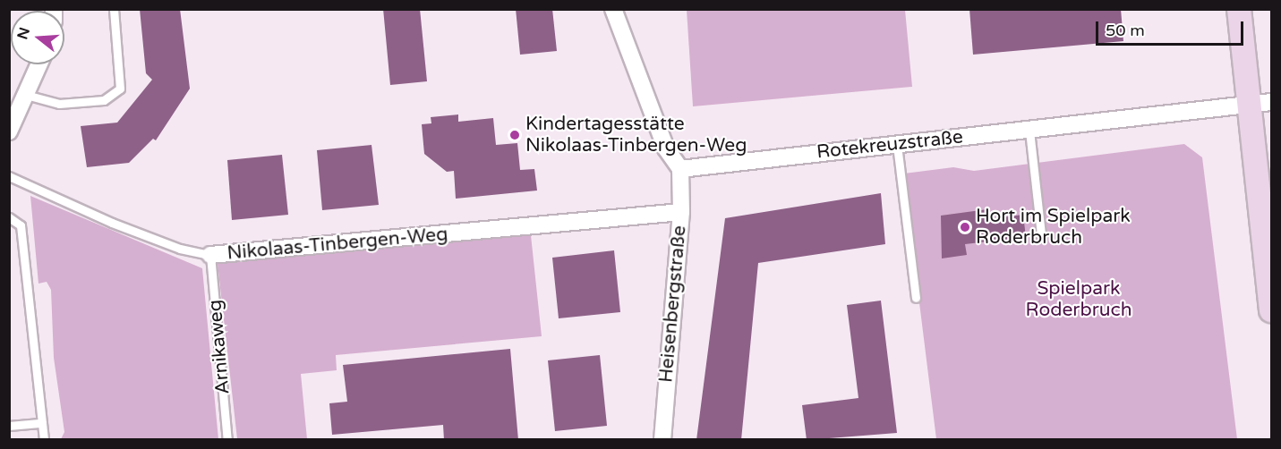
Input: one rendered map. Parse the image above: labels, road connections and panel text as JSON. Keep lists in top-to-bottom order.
{
  "streets": {
    "street": ["Rotekreuzstraße", "Nikolaas-Tinbergen-Weg", "Heisenbergstraße"],
    "lane": ["Arnikaweg"]
  },
  "crossings": [
    ["Rotekreuzstraße", "Heisenbergstraße"],
    ["Nikolaas-Tinbergen-Weg", "Heisenbergstraße"],
    ["Nikolaas-Tinbergen-Weg", "Arnikaweg"]
  ],
  "parks": ["Spielpark Roderbruch"],
  "places": ["Kindertagesstätte Nikolaas-Tinbergen-Weg", "Hort im Spielpark Roderbruch"],
  "scale_bar": "50 m",
  "north": "left"
}
